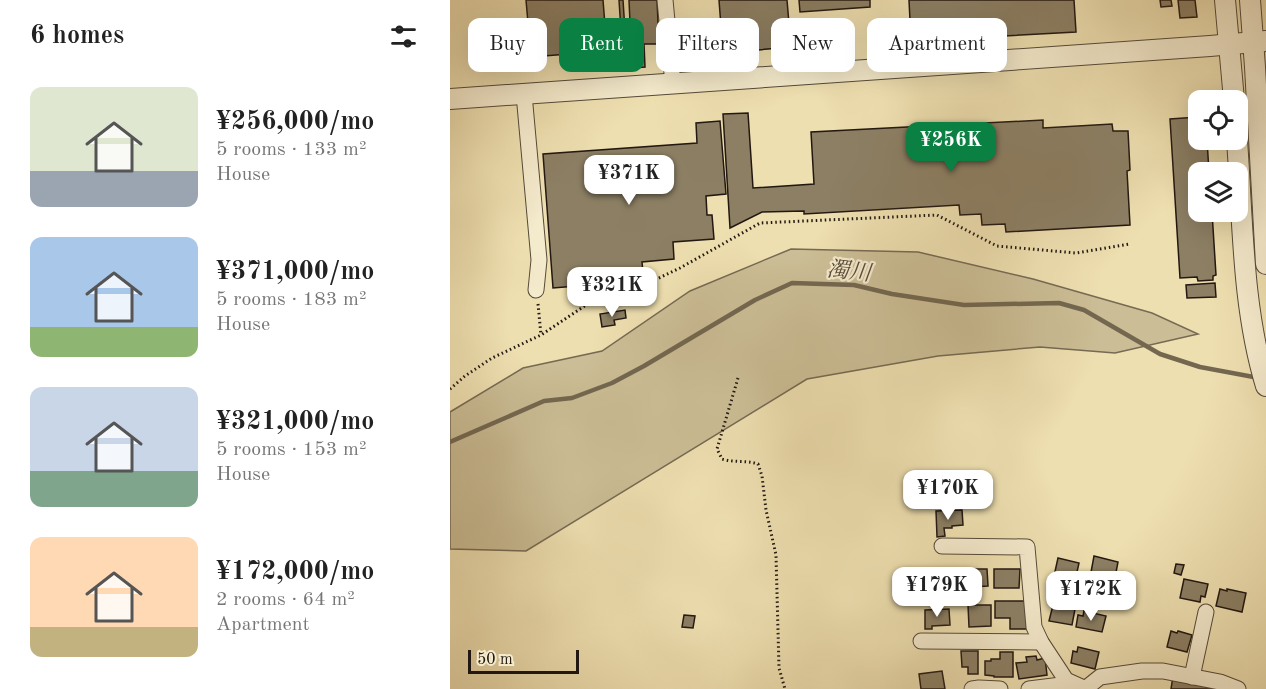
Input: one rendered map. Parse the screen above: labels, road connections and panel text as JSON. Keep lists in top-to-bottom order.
{
  "water": ["濁川"],
  "scale_bar": "50 m",
  "page": {
    "heading": "6 homes",
    "chip": [
      "Buy",
      "Rent",
      "Filters",
      "New",
      "Apartment"
    ],
    "list": [
      {
        "name": "¥256,000/mo",
        "note": "5 rooms · 133 m² · House"
      },
      {
        "name": "¥371,000/mo",
        "note": "5 rooms · 183 m² · House"
      },
      {
        "name": "¥321,000/mo",
        "note": "5 rooms · 153 m² · House"
      },
      {
        "name": "¥172,000/mo",
        "note": "2 rooms · 64 m² · Apartment"
      }
    ],
    "price": [
      "¥256K",
      "¥371K",
      "¥321K",
      "¥170K",
      "¥179K",
      "¥172K"
    ],
    "scale": "50 m"
  }
}
